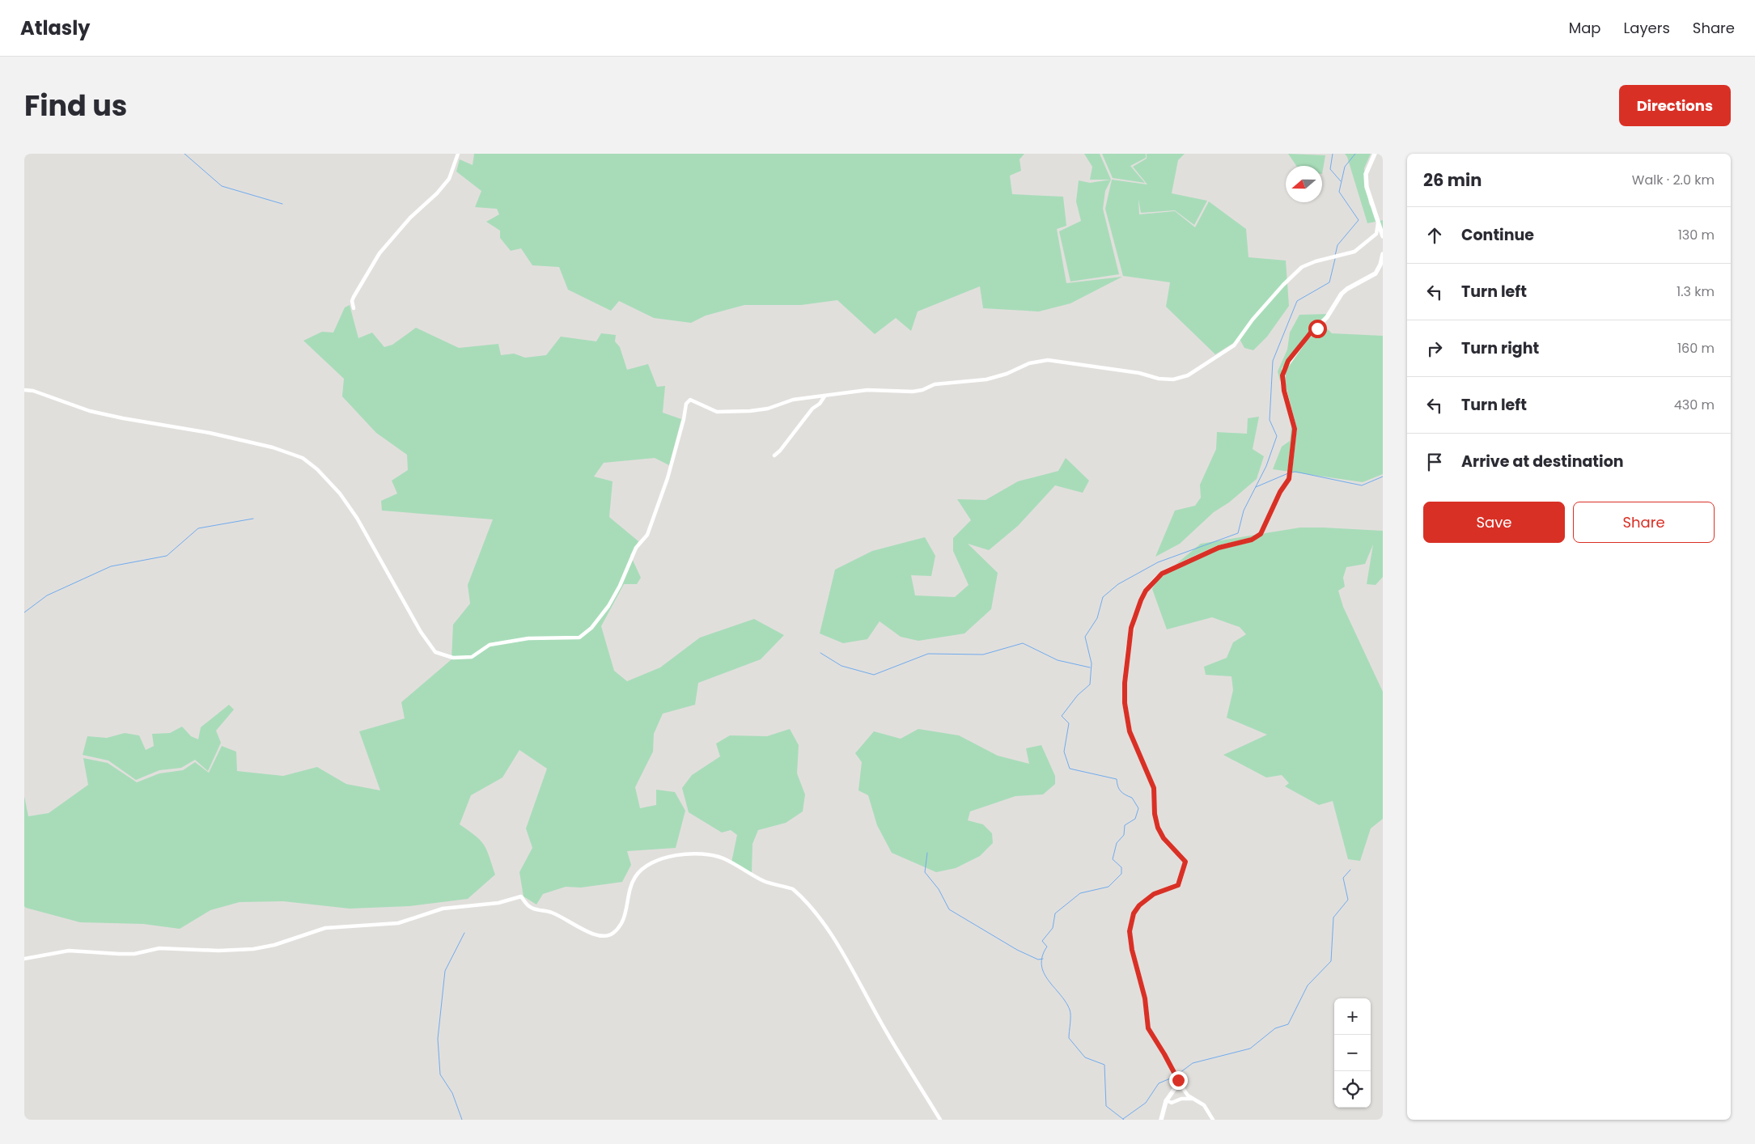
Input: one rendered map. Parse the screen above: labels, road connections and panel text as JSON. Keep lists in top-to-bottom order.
{
  "north": "left",
  "page": {
    "header": "Atlasly",
    "nav": ["Map", "Layers", "Share"],
    "title": "Find us",
    "buttons": [
      "Directions",
      ["Save", "Share"]
    ],
    "heading": ["26 min", "Walk · 2.0 km"],
    "list": [
      ["Continue", "130 m"],
      ["Turn left", "1.3 km"],
      ["Turn right", "160 m"],
      ["Turn left", "430 m"],
      "Arrive at destination"
    ],
    "map_buttons": ["+", "−"]
  }
}
